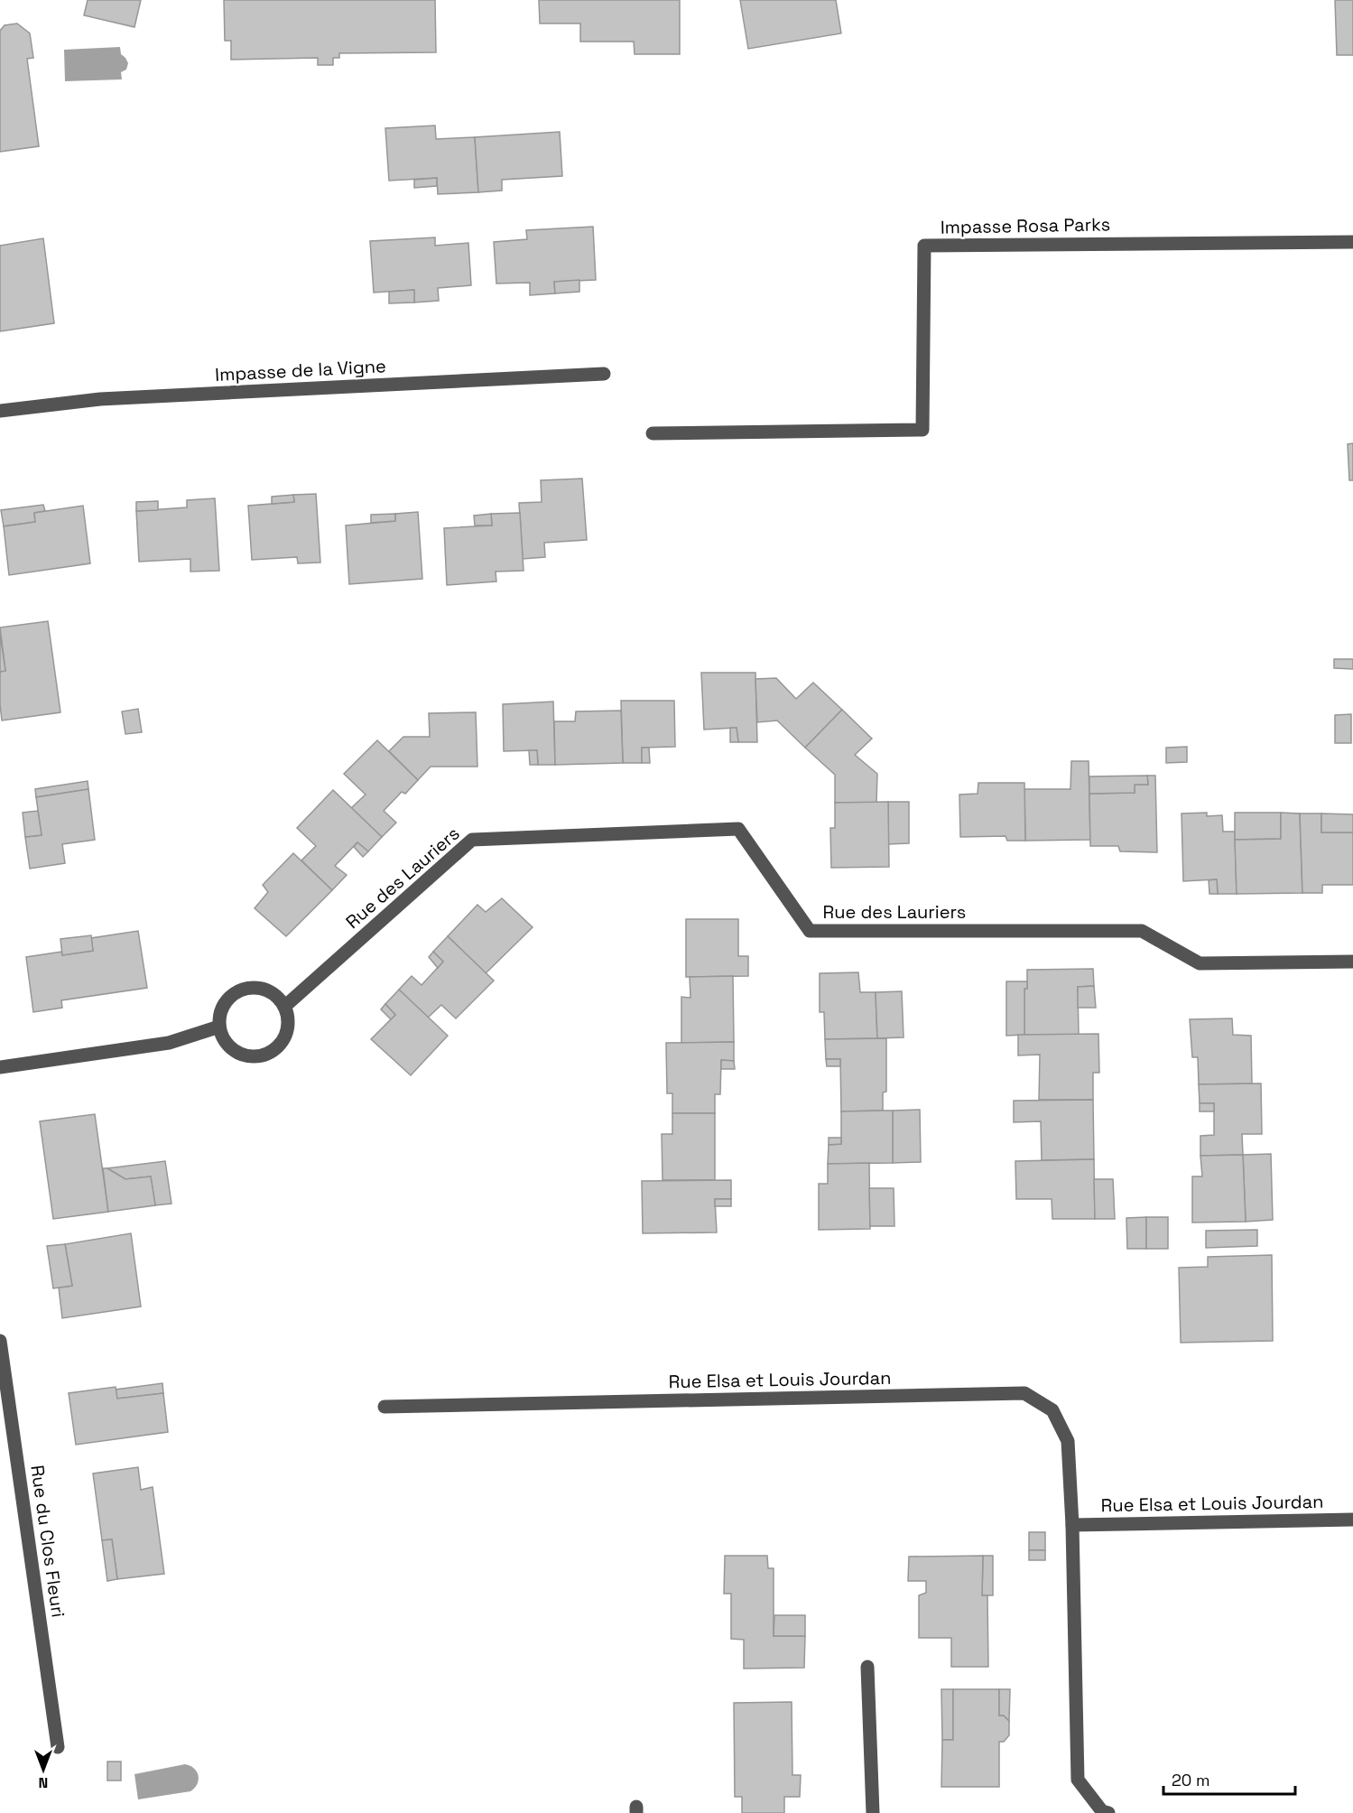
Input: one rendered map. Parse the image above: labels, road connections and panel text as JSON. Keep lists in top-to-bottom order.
{
  "streets": {
    "street": [
      "Impasse Rosa Parks",
      "Impasse de la Vigne",
      "Rue des Lauriers",
      "Rue Elsa et Louis Jourdan",
      "Rue du Clos Fleuri"
    ]
  },
  "scale_bar": "20 m",
  "north": "bottom"
}
